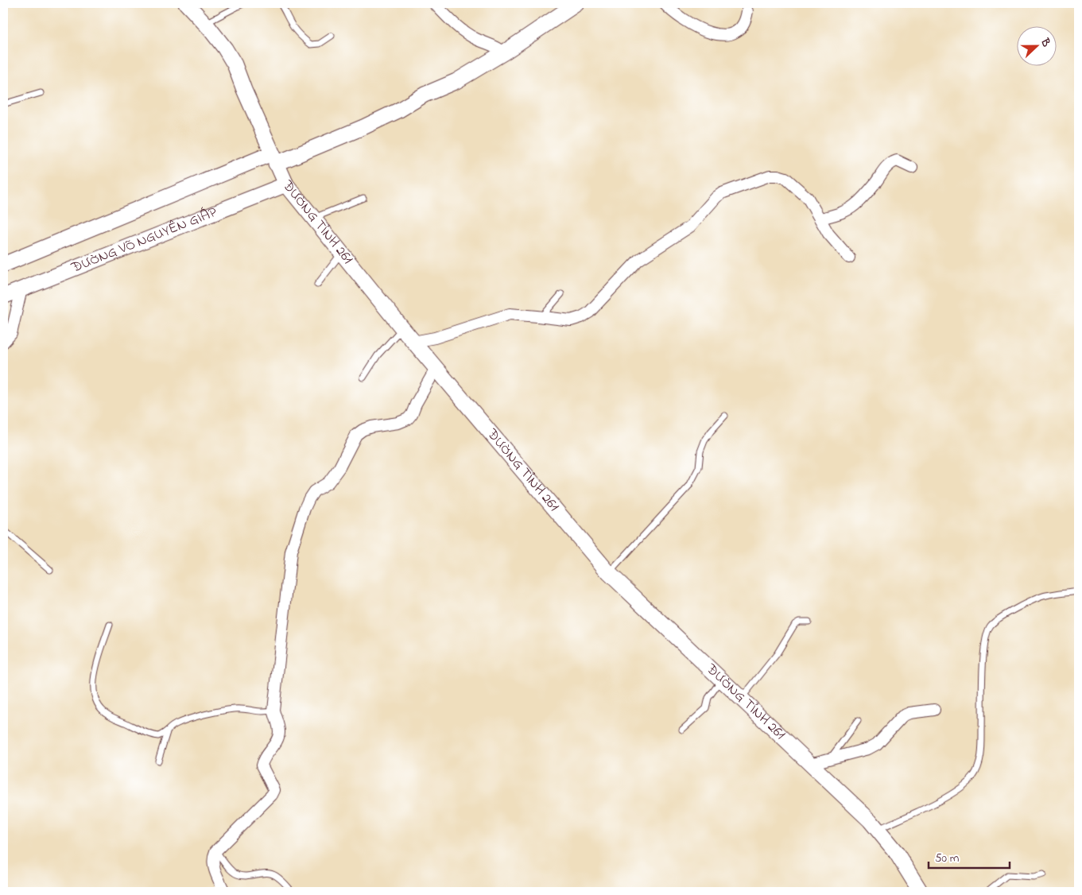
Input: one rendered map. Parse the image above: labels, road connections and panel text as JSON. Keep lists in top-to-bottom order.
{
  "streets": {
    "main road": ["ĐƯỜNG TỈNH 261", "ĐƯỜNG VÕ NGUYÊN GIÁP"]
  },
  "crossings": [
    ["ĐƯỜNG TỈNH 261", "ĐƯỜNG VÕ NGUYÊN GIÁP"]
  ],
  "scale_bar": "50 m",
  "north": "right"
}
